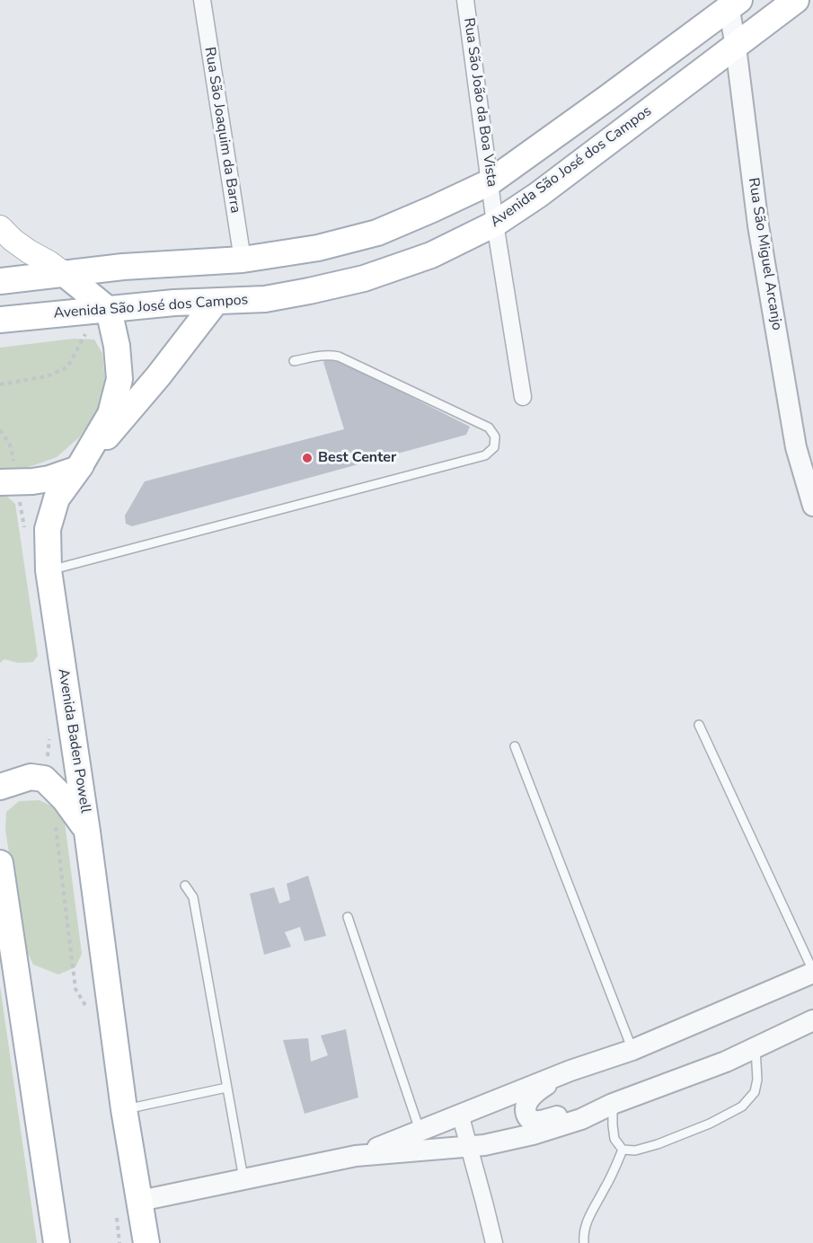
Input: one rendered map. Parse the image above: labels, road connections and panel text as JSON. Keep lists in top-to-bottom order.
{
  "streets": {
    "main road": ["Avenida São José dos Campos", "Avenida Baden Powell"],
    "street": ["Rua São João da Boa Vista", "Rua São Joaquim da Barra", "Rua São Miguel Arcanjo"]
  },
  "crossings": [
    ["Rua São João da Boa Vista", "Avenida São José dos Campos"],
    ["Avenida São José dos Campos", "Rua São Miguel Arcanjo"],
    ["Avenida São José dos Campos", "Avenida Baden Powell"]
  ],
  "places": ["Best Center"]
}
